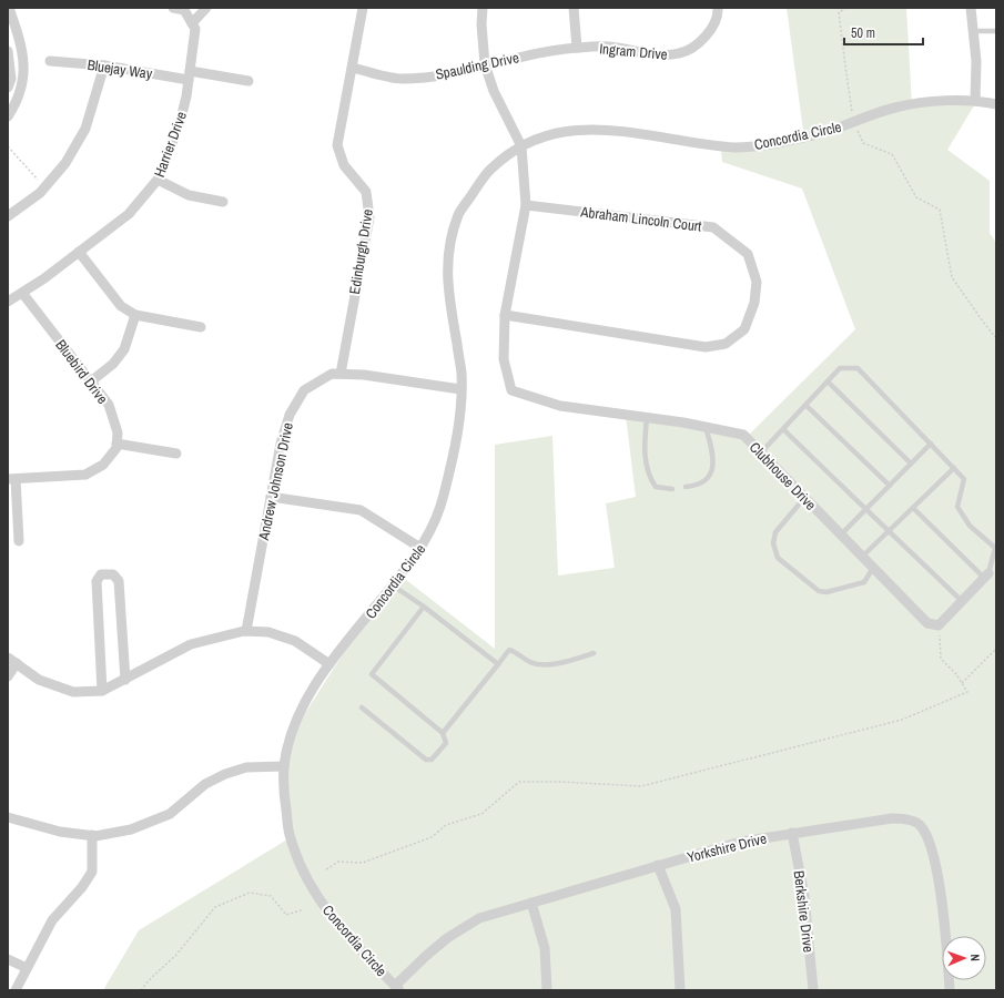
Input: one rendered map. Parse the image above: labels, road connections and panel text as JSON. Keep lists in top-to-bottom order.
{
  "streets": {
    "street": [
      "Ingram Drive",
      "Spaulding Drive",
      "Bluejay Way",
      "Concordia Circle",
      "Harrier Drive",
      "Abraham Lincoln Court",
      "Edinburgh Drive",
      "Bluebird Drive",
      "Clubhouse Drive",
      "Andrew Johnson Drive",
      "Yorkshire Drive",
      "Berkshire Drive"
    ]
  },
  "crossings": [
    ["Ingram Drive", "Spaulding Drive"],
    ["Spaulding Drive", "Edinburgh Drive"],
    ["Bluejay Way", "Harrier Drive"],
    ["Concordia Circle", "Andrew Johnson Drive"],
    ["Concordia Circle", "Yorkshire Drive"],
    ["Harrier Drive", "Bluebird Drive"],
    ["Abraham Lincoln Court", "Clubhouse Drive"],
    ["Edinburgh Drive", "Andrew Johnson Drive"],
    ["Yorkshire Drive", "Berkshire Drive"]
  ],
  "scale_bar": "50 m",
  "north": "right"
}
